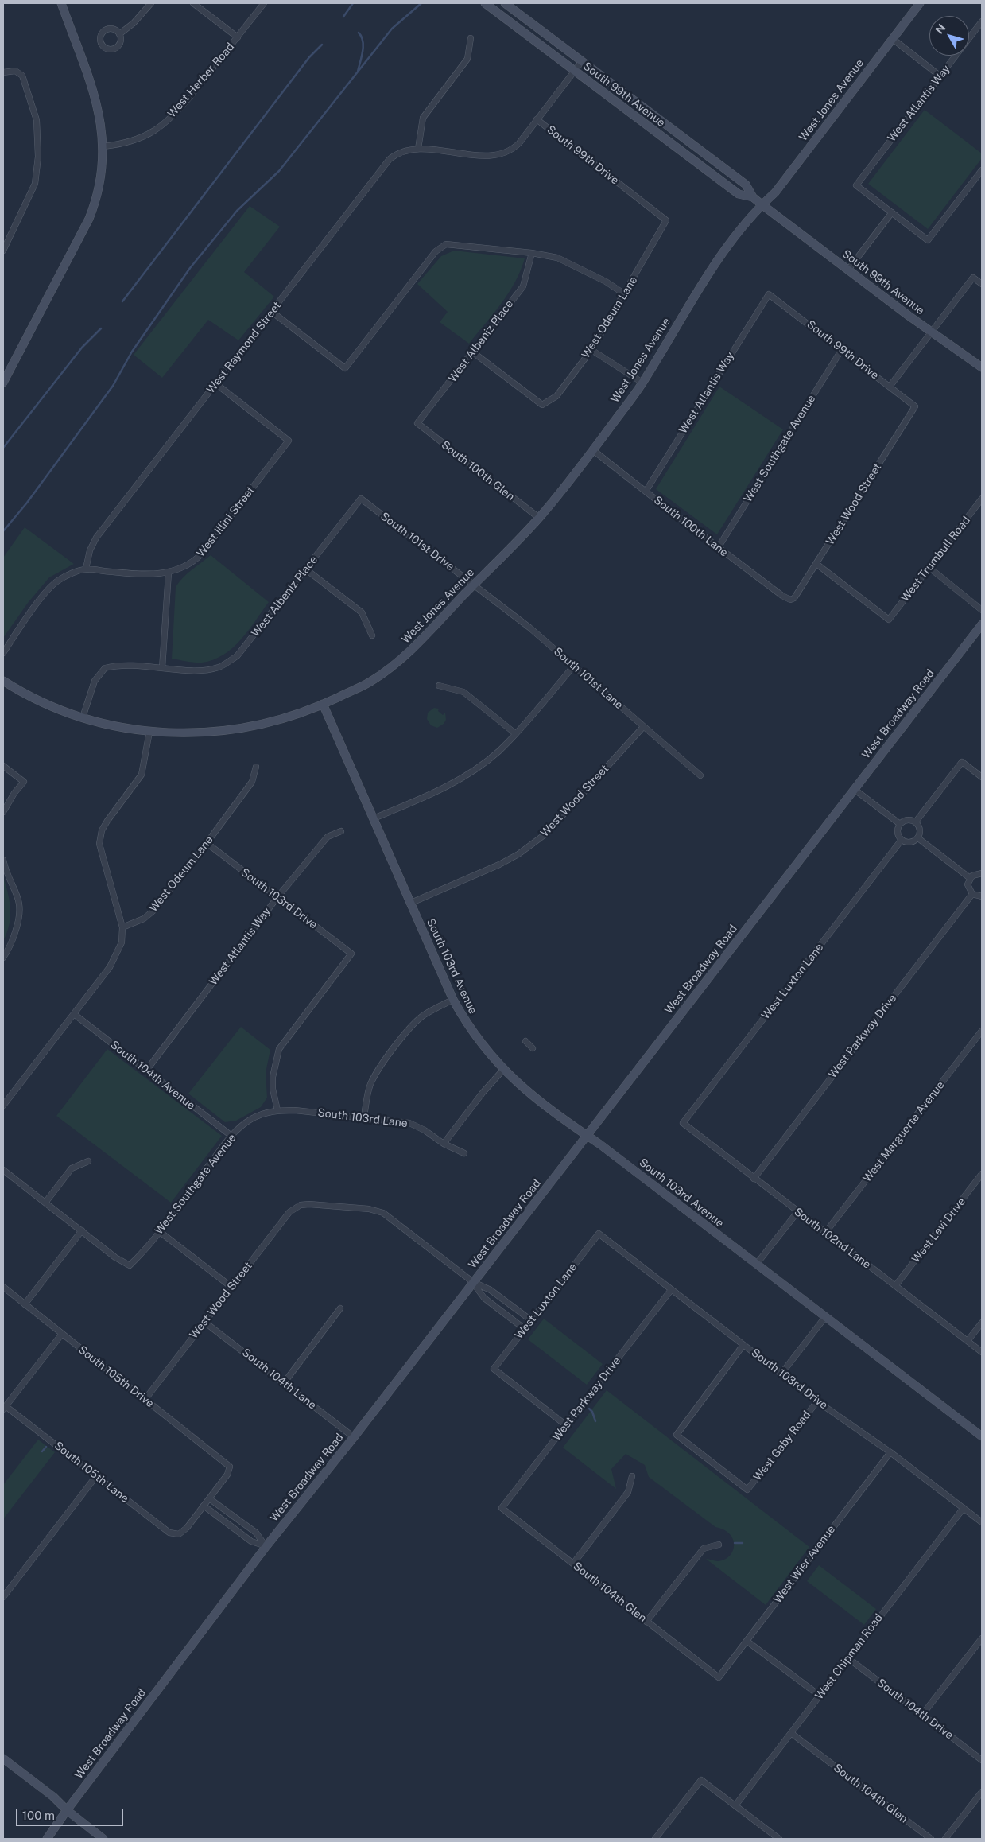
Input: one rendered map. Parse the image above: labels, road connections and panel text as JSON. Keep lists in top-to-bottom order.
{
  "streets": {
    "street": [
      "West Herber Road",
      "South 99th Avenue",
      "West Jones Avenue",
      "West Atlantis Way",
      "South 99th Drive",
      "West Odeum Lane",
      "West Albeniz Place",
      "West Raymond Street",
      "West Southgate Avenue",
      "South 100th Glen",
      "West Wood Street",
      "West Illini Street",
      "South 100th Lane",
      "South 101st Drive",
      "West Trumbull Road",
      "South 101st Lane",
      "West Broadway Road",
      "South 103rd Drive",
      "South 103rd Avenue",
      "West Luxton Lane",
      "West Parkway Drive",
      "South 104th Avenue",
      "South 103rd Lane",
      "West Marguerte Avenue",
      "West Levi Drive",
      "South 102nd Lane",
      "South 105th Drive",
      "South 104th Lane",
      "West Gaby Road",
      "South 105th Lane",
      "West Wier Avenue",
      "South 104th Glen",
      "West Chipman Road",
      "South 104th Drive"
    ]
  },
  "crossings": [
    ["South 99th Avenue", "West Jones Avenue"],
    ["West Jones Avenue", "South 100th Glen"],
    ["West Jones Avenue", "South 100th Lane"],
    ["West Jones Avenue", "South 101st Drive"],
    ["West Jones Avenue", "South 101st Lane"],
    ["West Jones Avenue", "South 103rd Avenue"],
    ["West Atlantis Way", "South 99th Drive"],
    ["West Atlantis Way", "South 100th Lane"],
    ["West Atlantis Way", "South 103rd Drive"],
    ["West Atlantis Way", "South 104th Avenue"],
    ["South 99th Drive", "West Odeum Lane"],
    ["South 99th Drive", "West Raymond Street"],
    ["South 99th Drive", "West Southgate Avenue"],
    ["South 99th Drive", "West Wood Street"],
    ["West Odeum Lane", "West Albeniz Place"],
    ["West Odeum Lane", "South 103rd Drive"],
    ["West Albeniz Place", "South 100th Glen"],
    ["West Albeniz Place", "South 101st Drive"],
    ["West Raymond Street", "West Illini Street"],
    ["West Southgate Avenue", "South 100th Lane"],
    ["West Southgate Avenue", "South 103rd Drive"],
    ["West Southgate Avenue", "South 104th Avenue"],
    ["West Southgate Avenue", "South 103rd Lane"],
    ["West Wood Street", "South 100th Lane"],
    ["West Wood Street", "West Trumbull Road"],
    ["West Wood Street", "South 101st Lane"],
    ["West Wood Street", "West Broadway Road"],
    ["West Wood Street", "South 103rd Avenue"],
    ["West Wood Street", "South 105th Drive"],
    ["West Wood Street", "South 104th Lane"],
    ["South 101st Drive", "South 101st Lane"],
    ["West Broadway Road", "South 103rd Avenue"],
    ["West Broadway Road", "South 104th Lane"],
    ["South 103rd Drive", "West Luxton Lane"],
    ["South 103rd Drive", "West Parkway Drive"],
    ["South 103rd Drive", "South 103rd Lane"],
    ["South 103rd Drive", "West Gaby Road"],
    ["South 103rd Drive", "West Wier Avenue"],
    ["South 103rd Drive", "West Chipman Road"],
    ["West Luxton Lane", "West Parkway Drive"],
    ["West Luxton Lane", "South 102nd Lane"],
    ["West Parkway Drive", "South 102nd Lane"],
    ["West Parkway Drive", "South 104th Glen"],
    ["West Marguerte Avenue", "South 102nd Lane"],
    ["West Levi Drive", "South 102nd Lane"],
    ["West Wier Avenue", "South 104th Glen"],
    ["South 104th Glen", "West Chipman Road"],
    ["West Chipman Road", "South 104th Drive"]
  ],
  "scale_bar": "100 m",
  "north": "top left"
}
